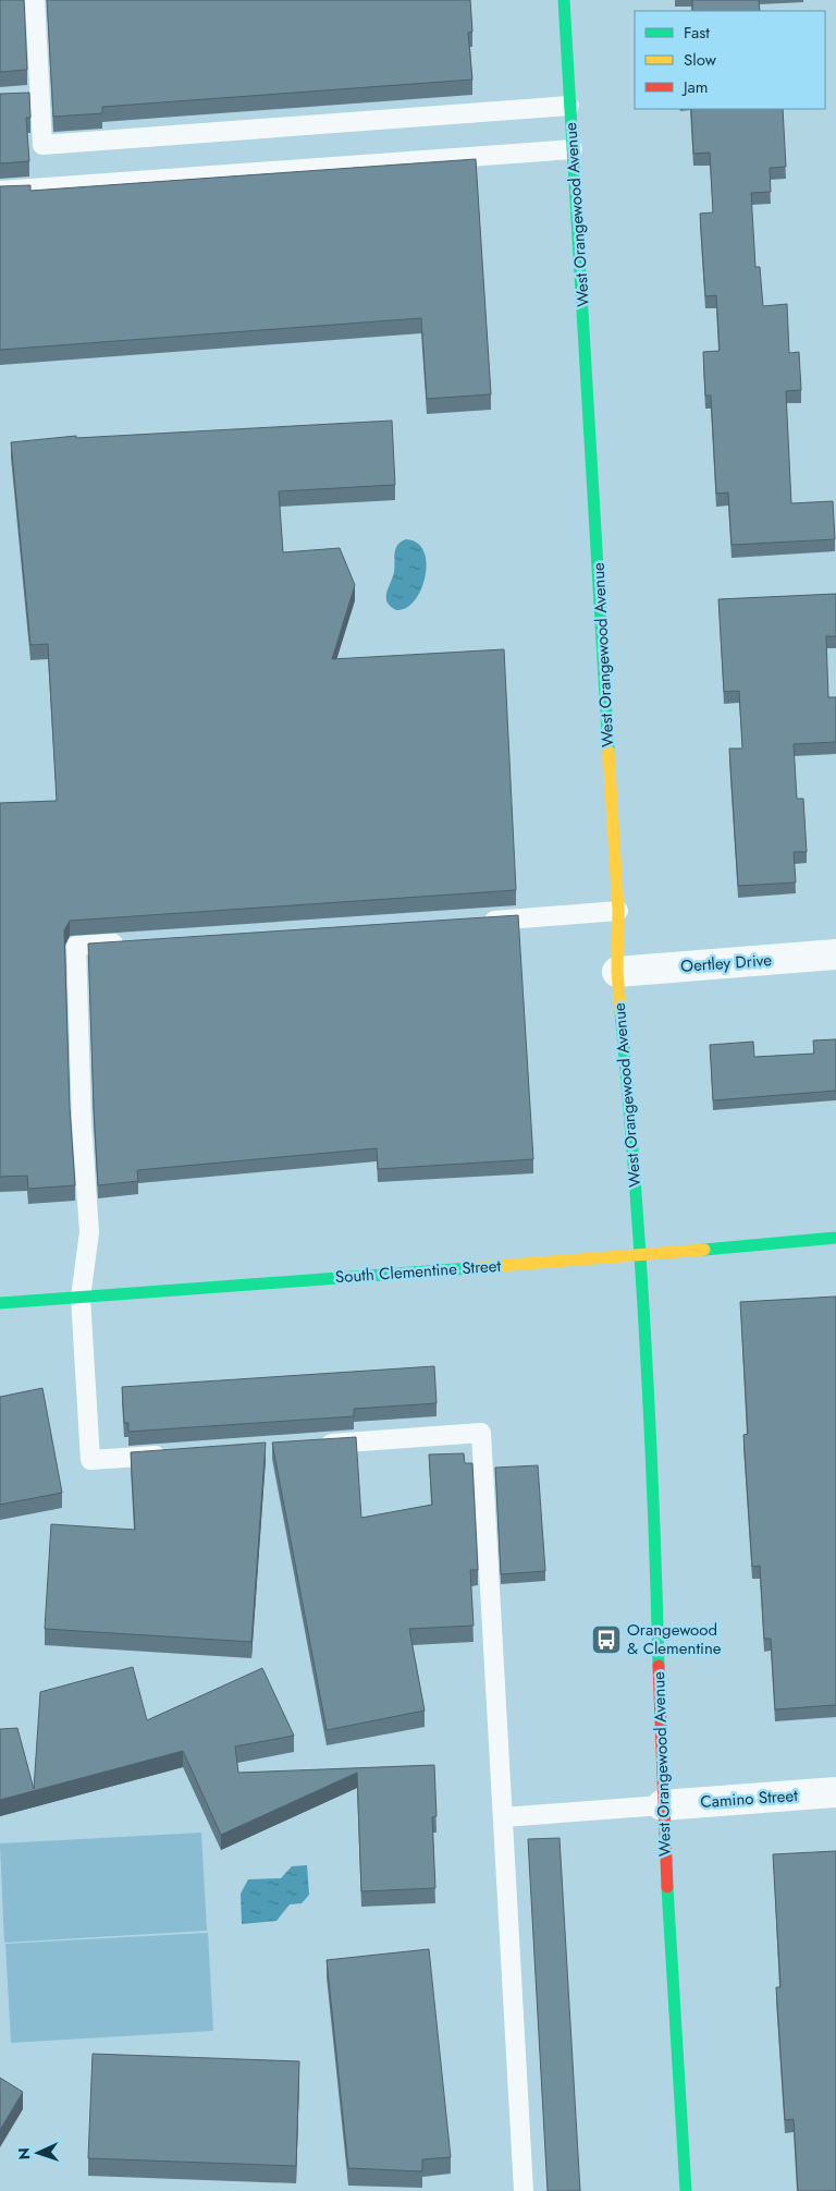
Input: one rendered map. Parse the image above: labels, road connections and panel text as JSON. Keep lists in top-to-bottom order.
{
  "streets": {
    "main road": ["West Orangewood Avenue", "South Clementine Street"],
    "street": ["Oertley Drive", "Camino Street"]
  },
  "crossings": [
    ["West Orangewood Avenue", "Oertley Drive"],
    ["West Orangewood Avenue", "South Clementine Street"],
    ["West Orangewood Avenue", "Camino Street"]
  ],
  "places": {
    "bus stop": ["Orangewood & Clementine"]
  },
  "legend": ["Fast", "Slow", "Jam"],
  "north": "left"
}
